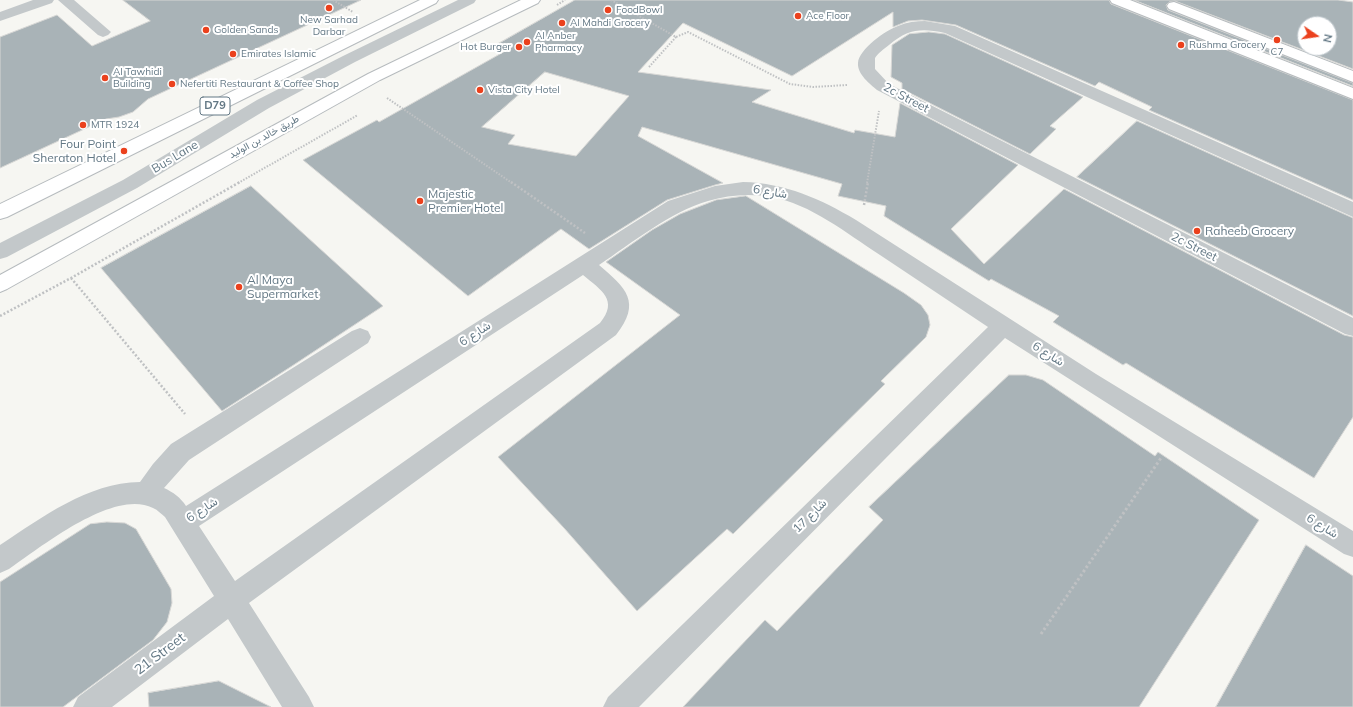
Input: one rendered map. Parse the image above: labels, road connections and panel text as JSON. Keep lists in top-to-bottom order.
{
  "streets": {
    "main road": ["D79", "طريق خالد بن الوليد"],
    "street": [
      "2c Street",
      "Bus Lane",
      "شارع 6",
      "شارع 17",
      "21 Street"
    ]
  },
  "crossings": [
    ["شارع 6", "شارع 17"],
    ["شارع 6", "21 Street"]
  ],
  "places": [
    "New Sarhad Darbar",
    "FoodBowl",
    "Ace Floor",
    "Al Mahdi Grocery",
    "Golden Sands",
    "C7",
    "Al Anber Pharmacy",
    "Rushma Grocery",
    "Hot Burger",
    "Emirates Islamic",
    "Al Tawhidi Building",
    "Nefertiti Restaurant & Coffee Shop",
    "Vista City Hotel",
    "MTR 1924",
    "Four Point Sheraton Hotel",
    "Majestic Premier Hotel",
    "Raheeb Grocery",
    "Al Maya Supermarket"
  ],
  "north": "right"
}
